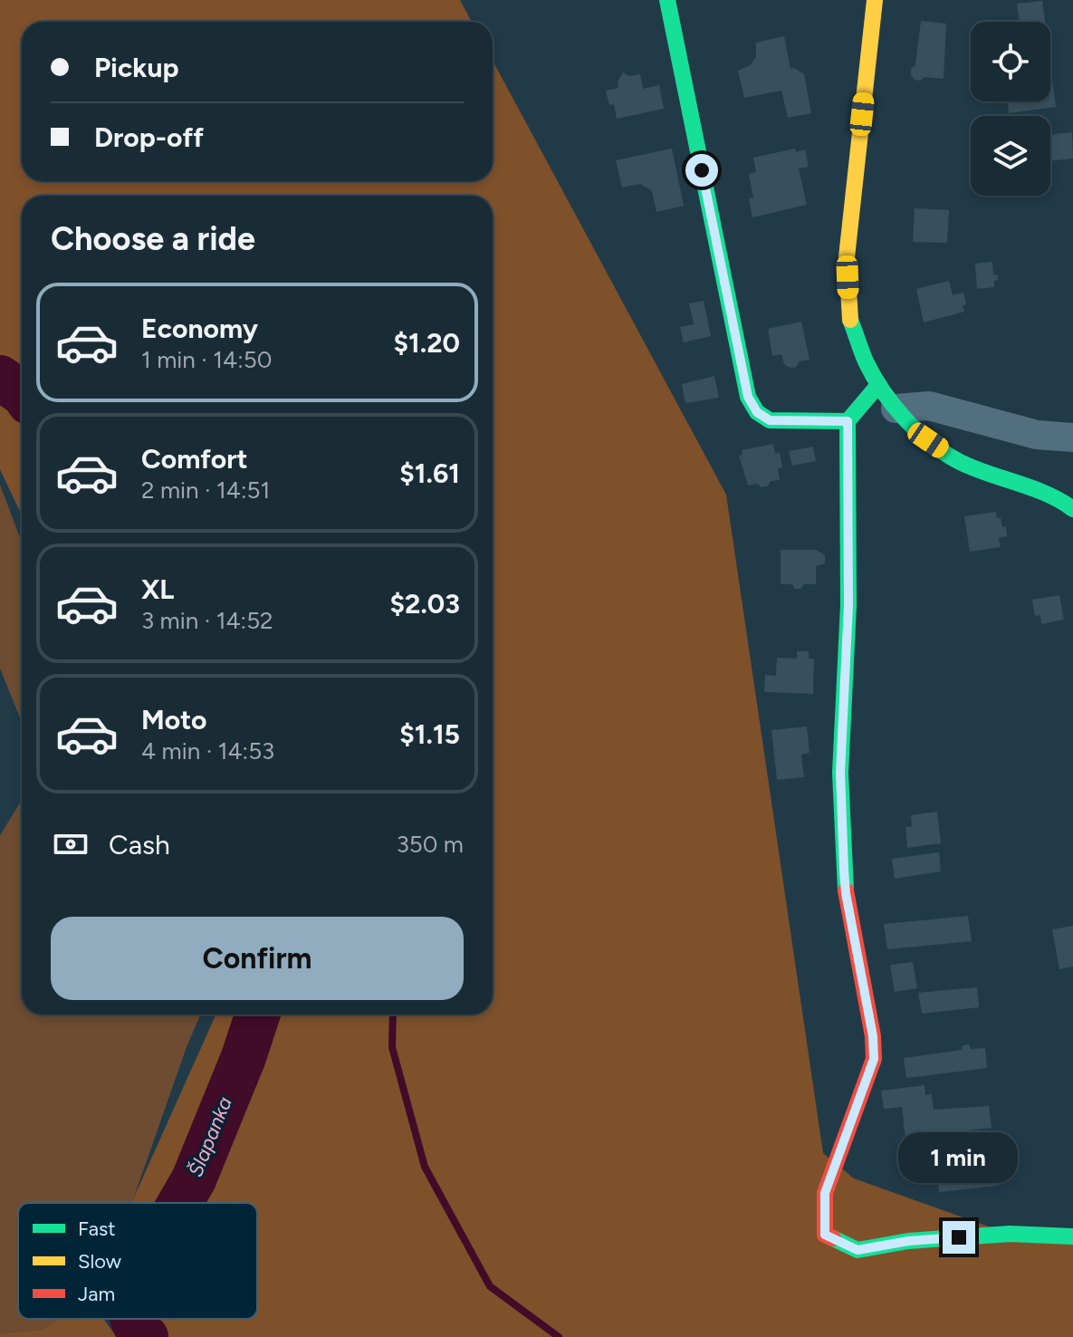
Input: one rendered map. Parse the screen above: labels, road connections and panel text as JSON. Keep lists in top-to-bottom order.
{
  "water": ["Šlapanka"],
  "legend": ["Fast", "Slow", "Jam"],
  "page": {
    "banner": ["Pickup", "Drop-off"],
    "heading": "Choose a ride",
    "list": [
      {
        "name": "Economy",
        "note": "1 min · 14:50",
        "value": "$1.20"
      },
      {
        "name": "Comfort",
        "note": "2 min · 14:51",
        "value": "$1.61"
      },
      {
        "name": "XL",
        "note": "3 min · 14:52",
        "value": "$2.03"
      },
      {
        "name": "Moto",
        "note": "4 min · 14:53",
        "value": "$1.15"
      }
    ],
    "pay": ["Cash", "350 m"],
    "buttons": "Confirm",
    "bubble": "1 min"
  }
}
